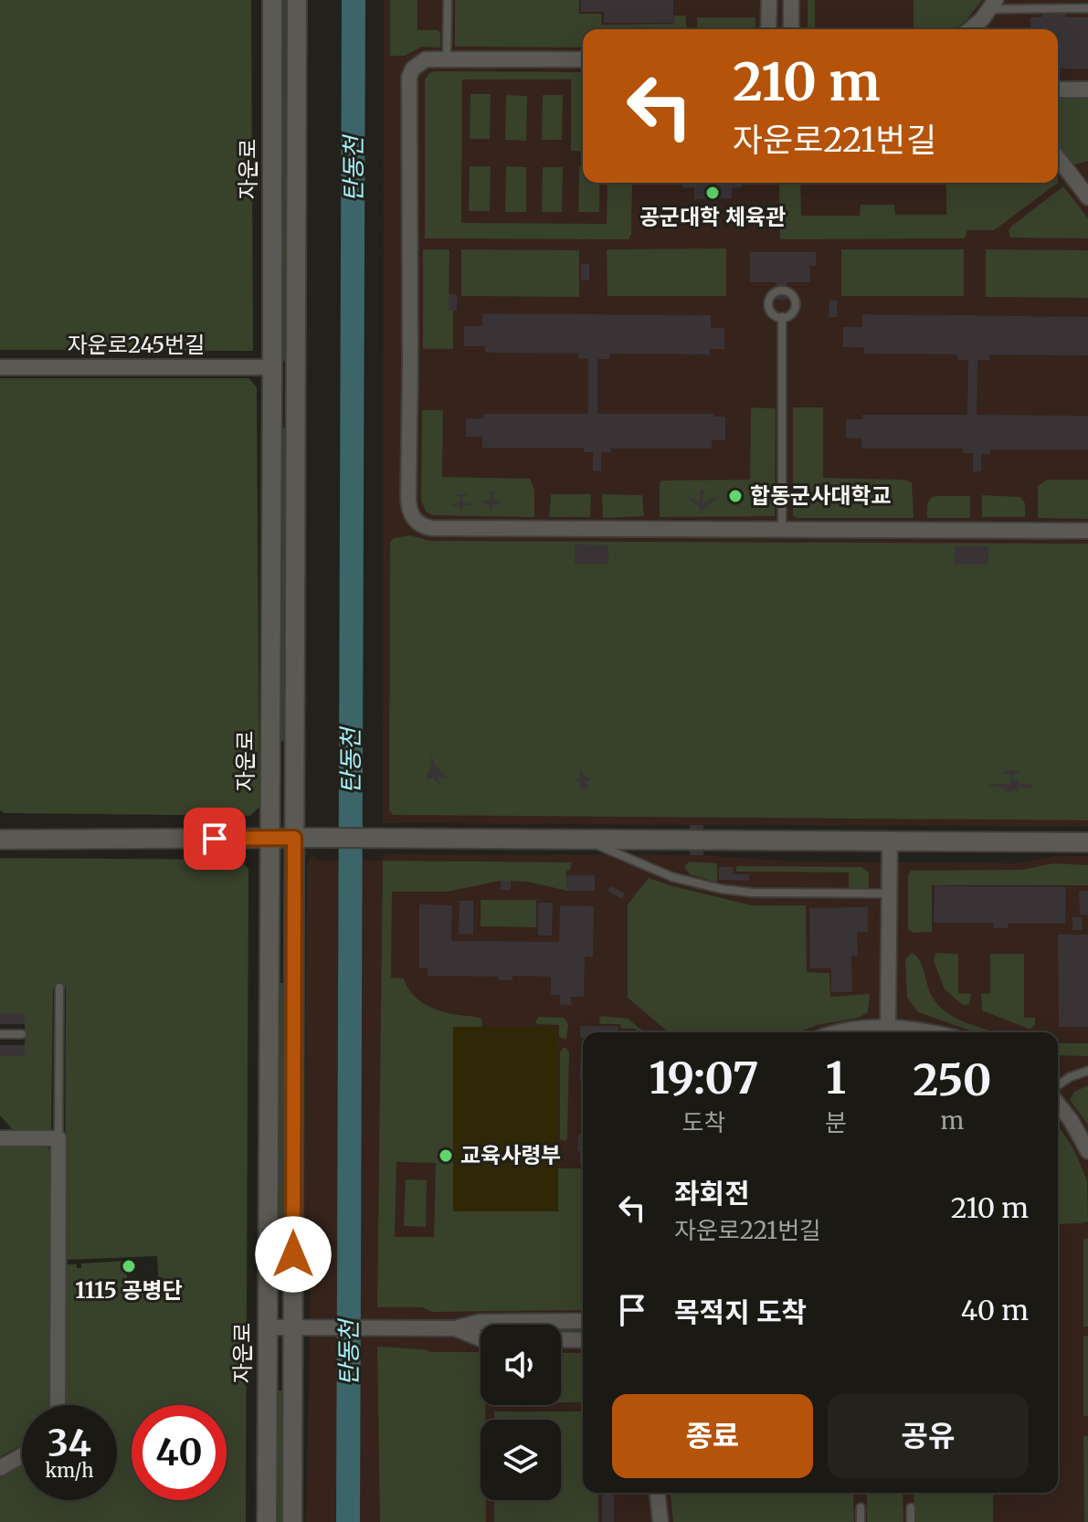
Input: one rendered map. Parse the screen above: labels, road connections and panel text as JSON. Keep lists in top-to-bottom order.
{
  "streets": {
    "street": ["자운로", "자운로245번길"]
  },
  "crossings": [
    ["자운로", "자운로245번길"]
  ],
  "water": ["탄동천"],
  "places": [
    "공군대학 체육관",
    "합동군사대학교",
    "교육사령부",
    "1115 공병단"
  ],
  "page": {
    "turn": ["210 m", "자운로221번길"],
    "eta": [
      "19:07",
      "도착",
      "1",
      "분",
      "250",
      "m"
    ],
    "list": [
      {
        "name": "좌회전",
        "note": "자운로221번길",
        "value": "210 m"
      },
      {
        "name": "목적지 도착",
        "value": "40 m"
      }
    ],
    "buttons": ["종료", "공유"],
    "speed": "34 km/h",
    "limit": "40"
  }
}
